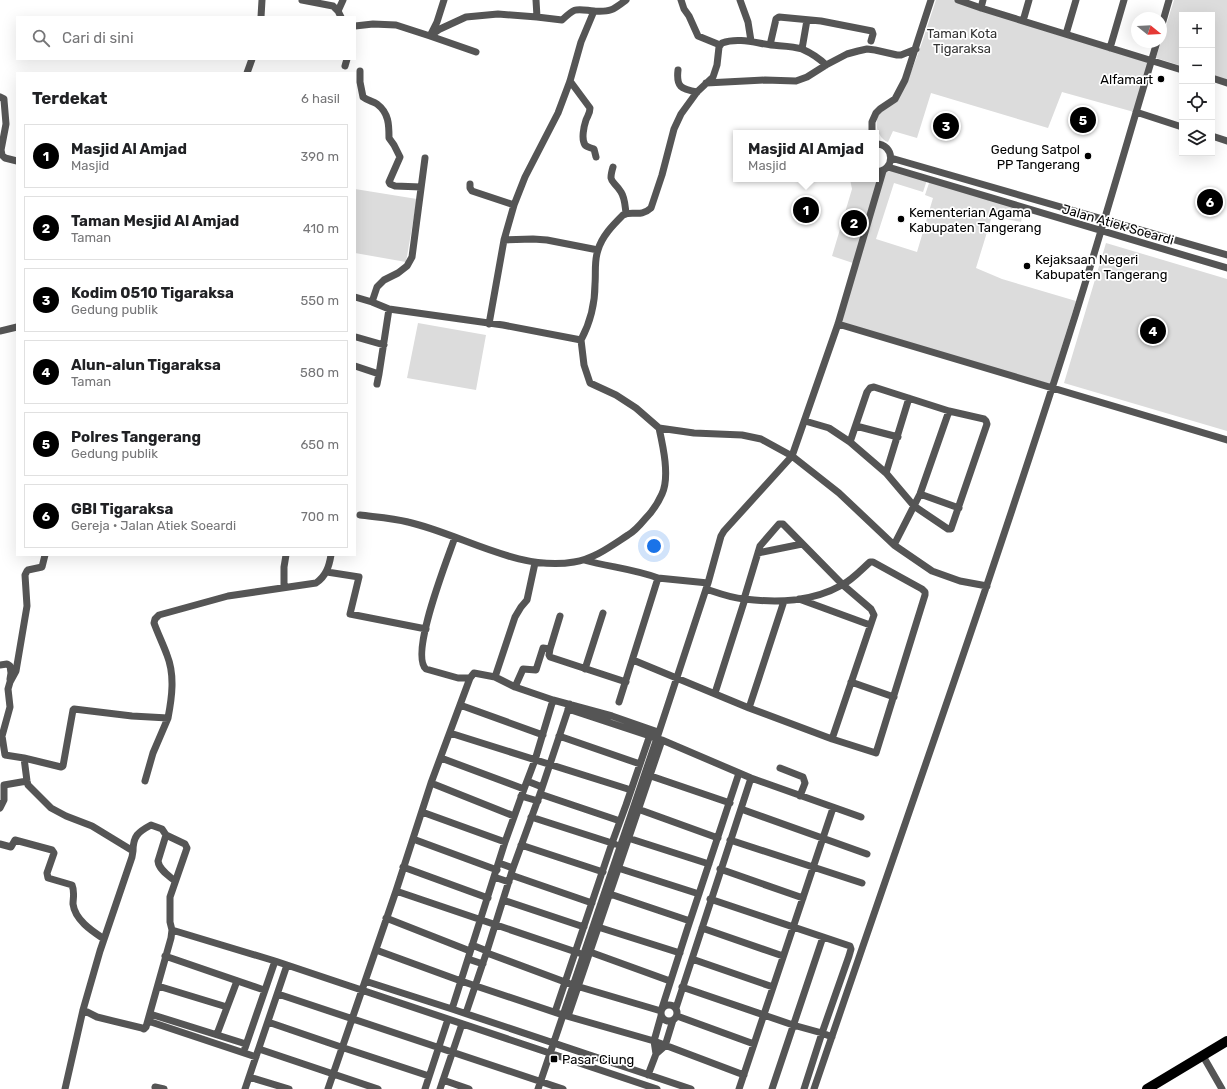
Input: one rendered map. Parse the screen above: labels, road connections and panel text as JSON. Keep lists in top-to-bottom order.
{
  "streets": {
    "street": ["Jalan Atiek Soeardi"]
  },
  "parks": ["Taman Kota Tigaraksa"],
  "places": {
    "other": [
      "Alfamart",
      "Gedung Satpol PP Tangerang",
      "Kementerian Agama Kabupaten Tangerang",
      "Kejaksaan Negeri Kabupaten Tangerang"
    ],
    "transit": ["Pasar Ciung"]
  },
  "north": "right",
  "page": {
    "map_buttons": ["+", "−"],
    "search": "Cari di sini",
    "heading": ["Terdekat", "6 hasil"],
    "pins": [
      "5",
      "3",
      "6",
      "1",
      "2",
      "4"
    ],
    "list": [
      {
        "mark": "1",
        "name": "Masjid Al Amjad",
        "note": "Masjid",
        "value": "390 m"
      },
      {
        "mark": "2",
        "name": "Taman Mesjid Al Amjad",
        "note": "Taman",
        "value": "410 m"
      },
      {
        "mark": "3",
        "name": "Kodim 0510 Tigaraksa",
        "note": "Gedung publik",
        "value": "550 m"
      },
      {
        "mark": "4",
        "name": "Alun-alun Tigaraksa",
        "note": "Taman",
        "value": "580 m"
      },
      {
        "mark": "5",
        "name": "Polres Tangerang",
        "note": "Gedung publik",
        "value": "650 m"
      },
      {
        "mark": "6",
        "name": "GBI Tigaraksa",
        "note": "Gereja · Jalan Atiek Soeardi",
        "value": "700 m"
      }
    ],
    "popup": ["Masjid Al Amjad", "Masjid"]
  }
}
